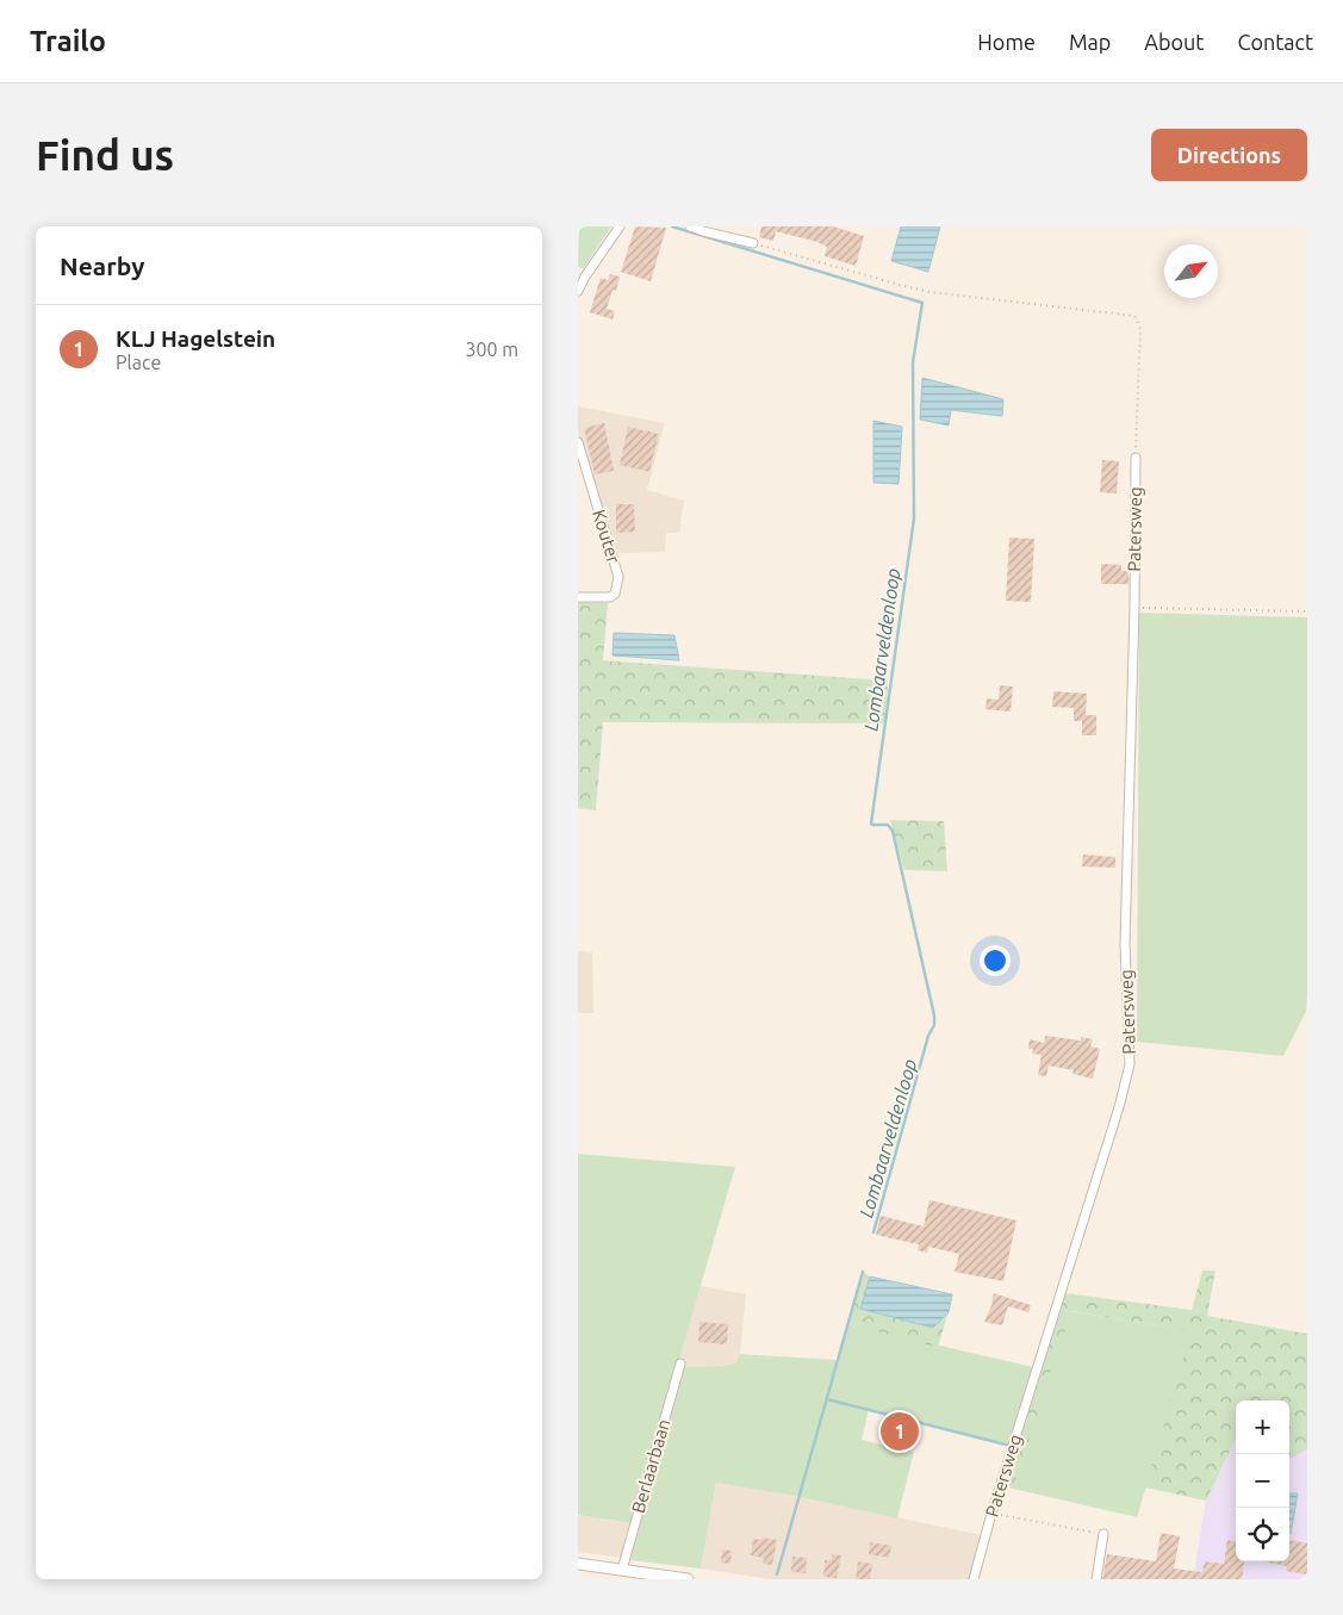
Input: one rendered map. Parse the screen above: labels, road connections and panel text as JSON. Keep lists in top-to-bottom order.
{
  "streets": {
    "street": ["Patersweg", "Kouter", "Berlaarbaan"]
  },
  "water": ["Lombaarveldenloop"],
  "north": "top right",
  "page": {
    "header": "Trailo",
    "nav": [
      "Home",
      "Map",
      "About",
      "Contact"
    ],
    "buttons": "Directions",
    "title": "Find us",
    "heading": "Nearby",
    "list": [
      {
        "mark": "1",
        "name": "KLJ Hagelstein",
        "note": "Place",
        "value": "300 m"
      }
    ],
    "map_buttons": ["+", "−"],
    "pins": "1"
  }
}
